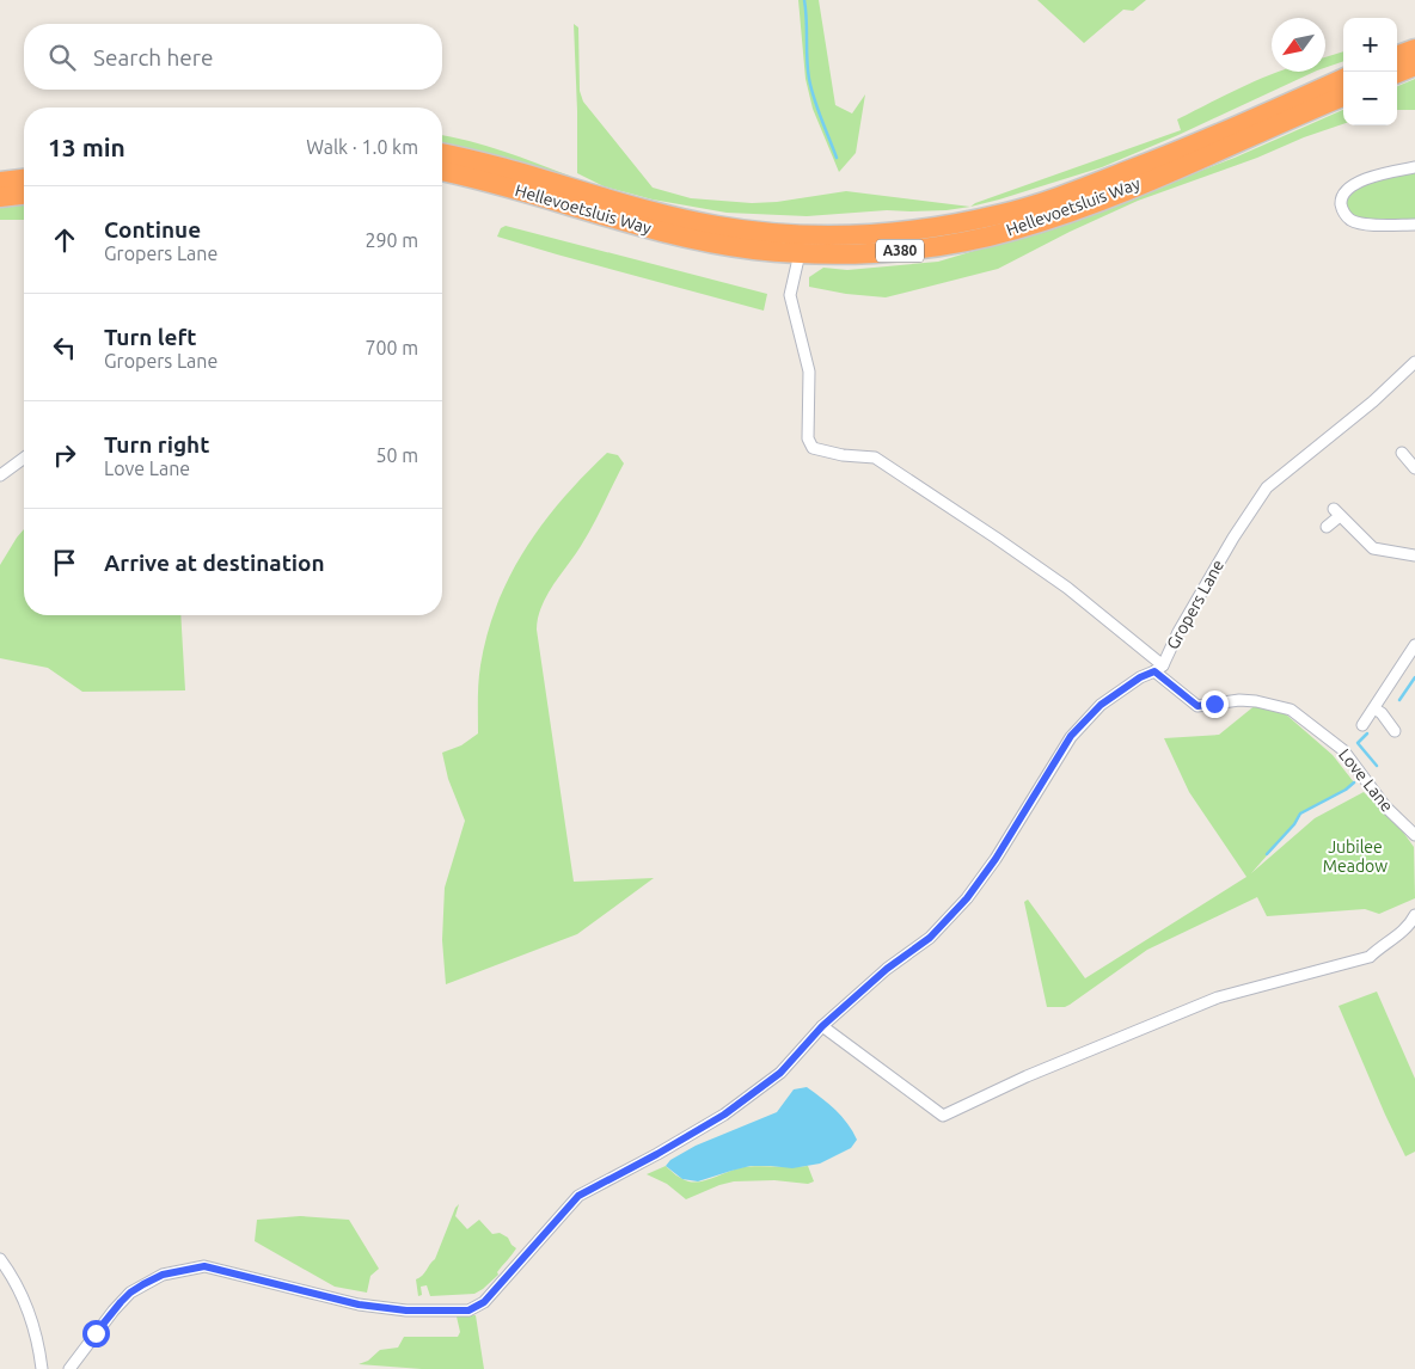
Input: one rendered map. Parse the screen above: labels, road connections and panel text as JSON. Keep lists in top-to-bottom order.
{
  "streets": {
    "highway": ["Hellevoetsluis Way", "A380"],
    "street": ["Gropers Lane", "Love Lane"]
  },
  "crossings": [
    ["Hellevoetsluis Way", "Love Lane"],
    ["Gropers Lane", "Love Lane"]
  ],
  "parks": ["Jubilee Meadow"],
  "north": "bottom left",
  "page": {
    "map_buttons": ["+", "−"],
    "search": "Search here",
    "heading": ["13 min", "Walk · 1.0 km"],
    "list": [
      ["Continue", "Gropers Lane", "290 m"],
      ["Turn left", "Gropers Lane", "700 m"],
      ["Turn right", "Love Lane", "50 m"],
      "Arrive at destination"
    ]
  }
}
